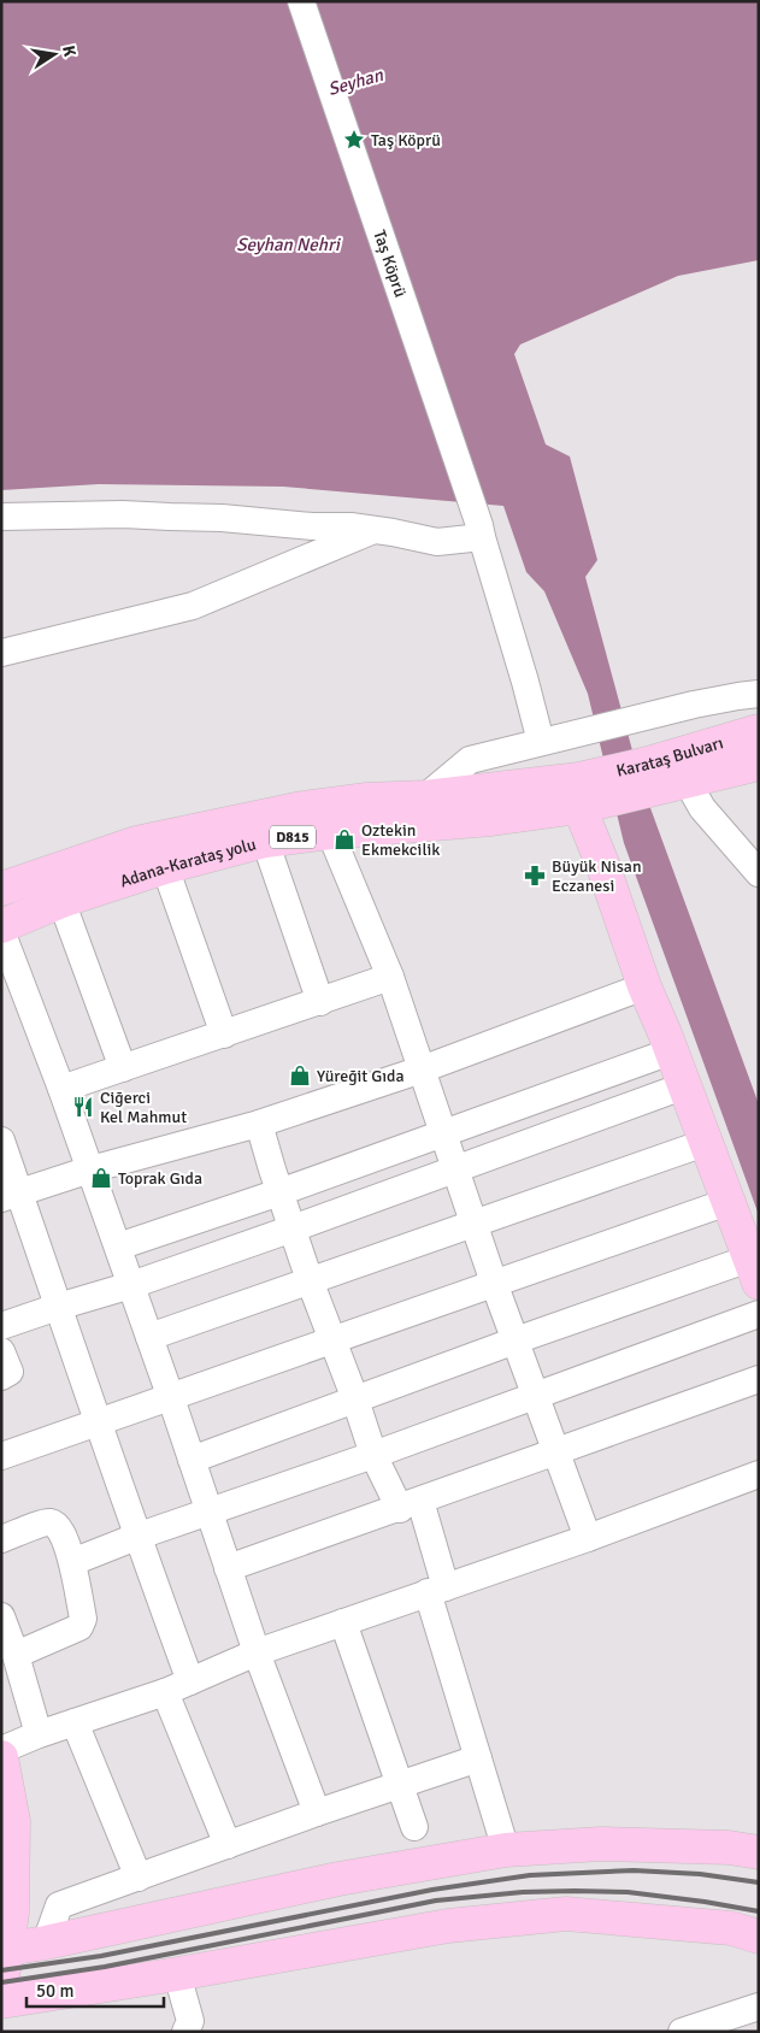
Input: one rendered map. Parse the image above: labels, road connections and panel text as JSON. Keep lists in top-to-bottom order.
{
  "streets": {
    "main road": ["Karataş Bulvarı", "D815", "Adana-Karataş yolu"],
    "street": ["Taș Köprü"]
  },
  "crossings": [
    ["Karataş Bulvarı", "Adana-Karataş yolu"]
  ],
  "water": ["Seyhan", "Seyhan Nehri"],
  "places": {
    "place": ["Taş Köprü"],
    "shop": ["Oztekin Ekmekcilik", "Yüreğit Gıda", "Toprak Gıda"],
    "pharmacy": ["Büyük Nisan Eczanesi"],
    "restaurant": ["Ciğerci Kel Mahmut"]
  },
  "scale_bar": "50 m",
  "north": "right"
}
